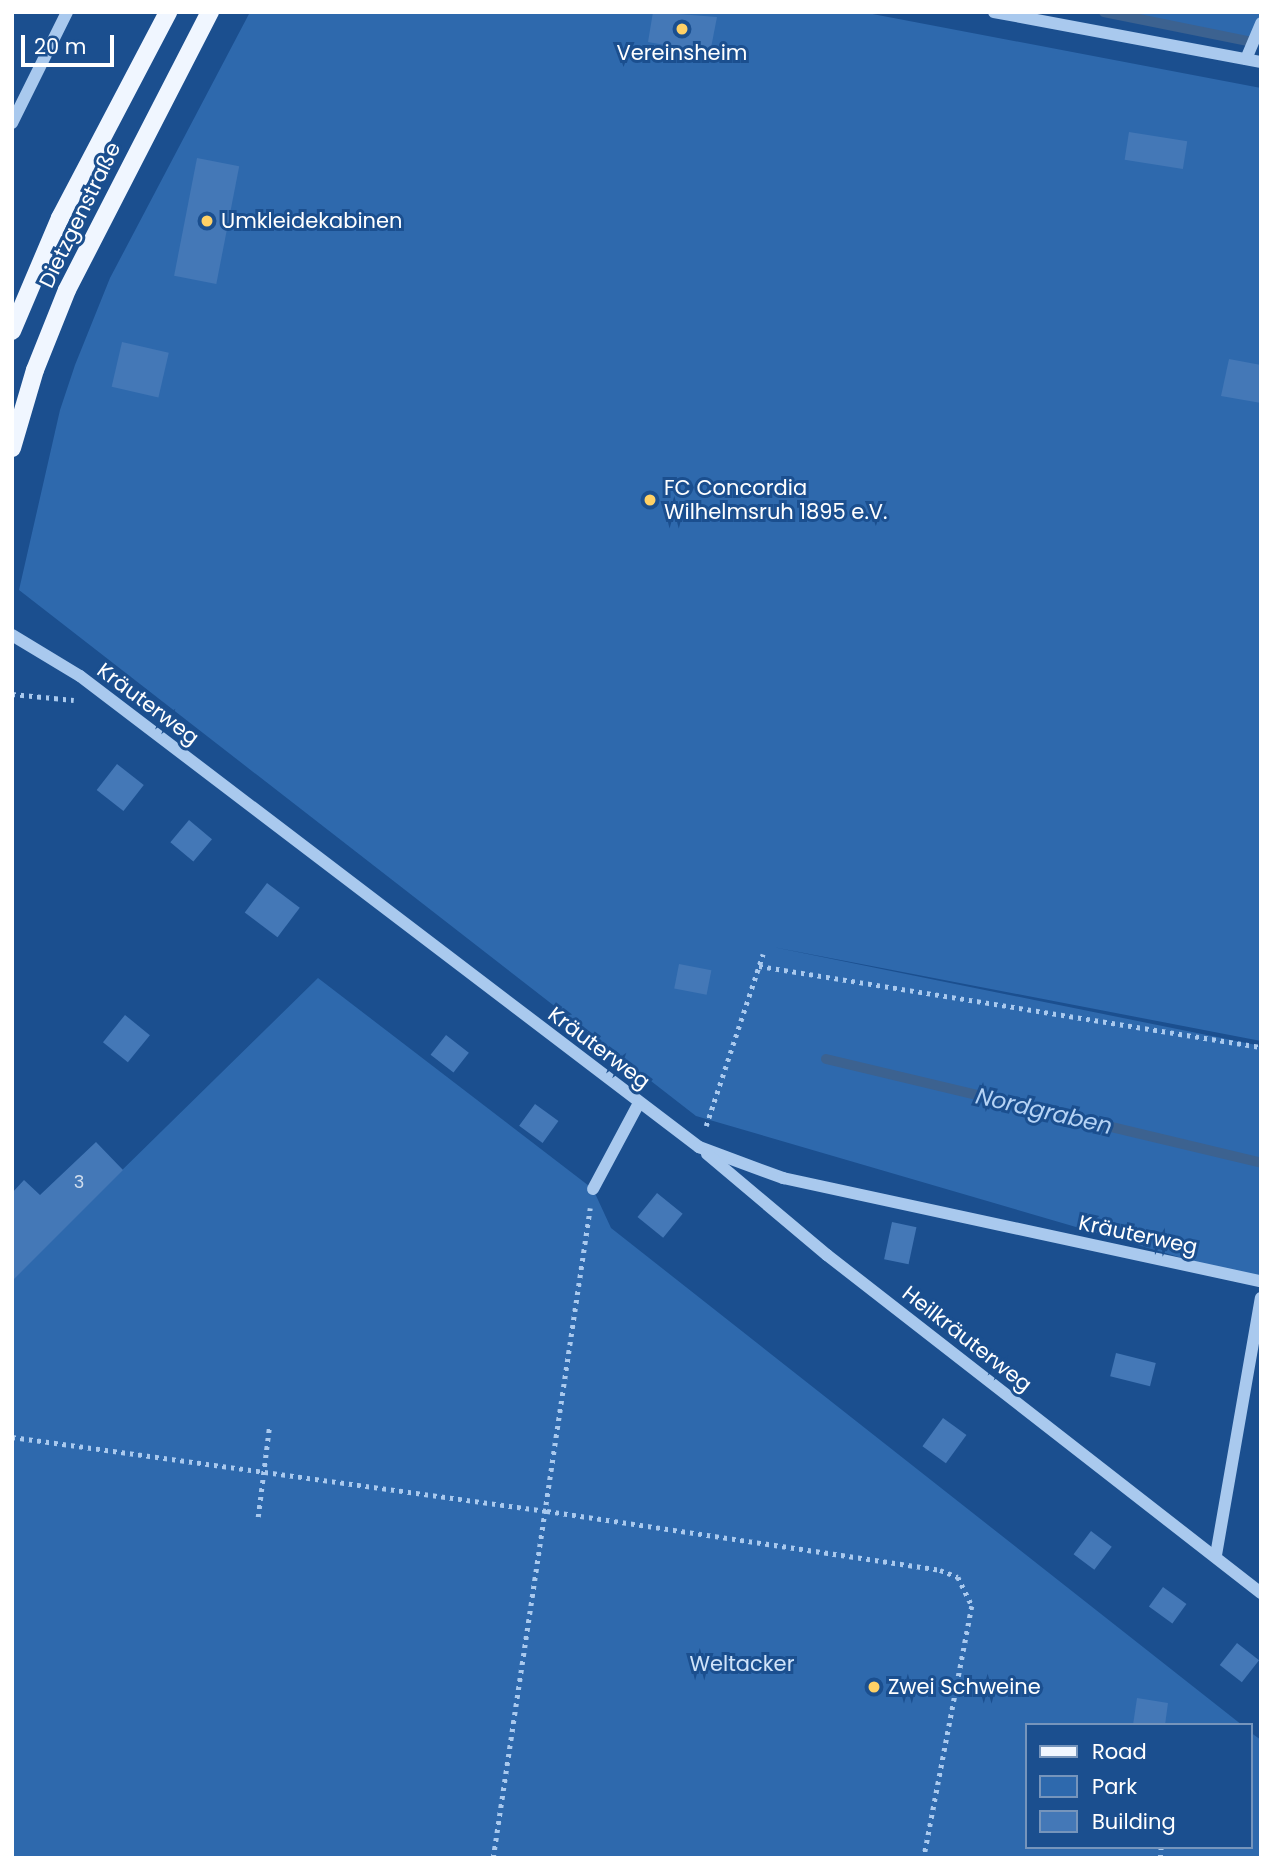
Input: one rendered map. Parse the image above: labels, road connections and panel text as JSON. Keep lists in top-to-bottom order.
{
  "streets": {
    "main road": ["Dietzgenstraße"],
    "lane": ["Kräuterweg", "Heilkräuterweg"]
  },
  "crossings": [
    ["Kräuterweg", "Heilkräuterweg"]
  ],
  "water": ["Nordgraben"],
  "parks": ["Weltacker"],
  "places": [
    "Vereinsheim",
    "Umkleidekabinen",
    "FC Concordia Wilhelmsruh 1895 e.V.",
    "Zwei Schweine"
  ],
  "house_numbers": ["3"],
  "legend": ["Road", "Park", "Building"],
  "scale_bar": "20 m"
}
